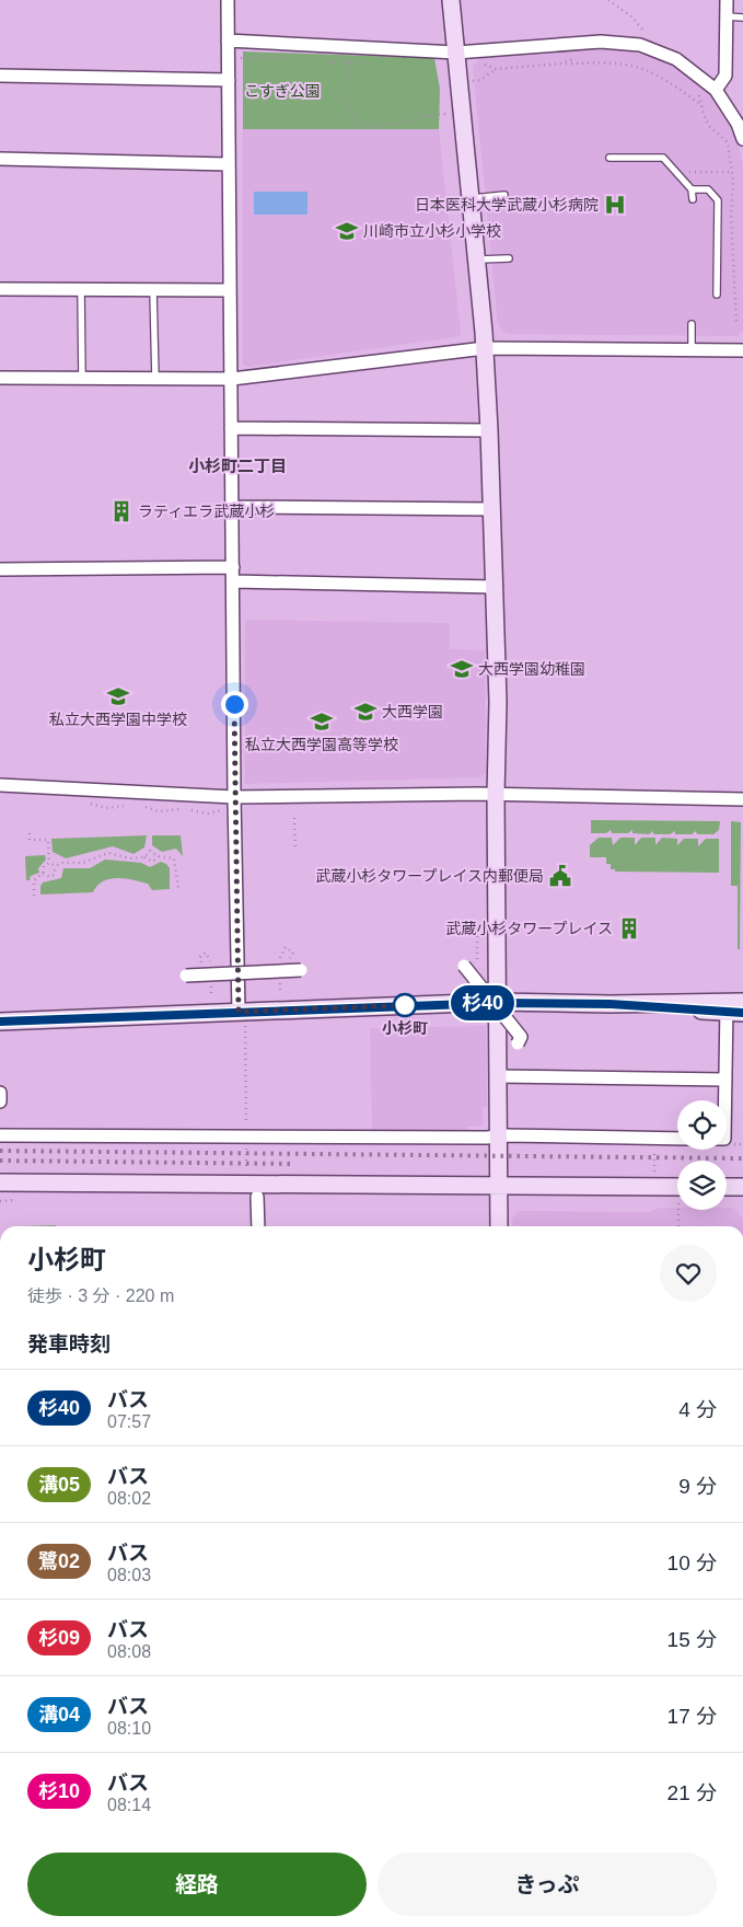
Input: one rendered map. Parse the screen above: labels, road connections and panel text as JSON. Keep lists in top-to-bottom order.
{
  "districts": ["小杉町二丁目"],
  "parks": ["こすぎ公園"],
  "places": {
    "hospital": ["日本医科大学武蔵小杉病院"],
    "school or university": [
      "川崎市立小杉小学校",
      "大西学園幼稚園",
      "私立大西学園中学校",
      "大西学園",
      "私立大西学園高等学校"
    ],
    "building": ["ラティエラ武蔵小杉", "武蔵小杉タワープレイス"],
    "public building": ["武蔵小杉タワープレイス内郵便局"],
    "other": ["小杉町"]
  },
  "lines": ["bus line 杉40"],
  "page": {
    "on_map": "杉40",
    "heading": [
      ["小杉町", "徒歩 · 3 分 · 220 m"],
      "発車時刻"
    ],
    "list": [
      {
        "mark": "杉40",
        "name": "バス",
        "note": "07:57",
        "value": "4 分"
      },
      {
        "mark": "溝05",
        "name": "バス",
        "note": "08:02",
        "value": "9 分"
      },
      {
        "mark": "鷺02",
        "name": "バス",
        "note": "08:03",
        "value": "10 分"
      },
      {
        "mark": "杉09",
        "name": "バス",
        "note": "08:08",
        "value": "15 分"
      },
      {
        "mark": "溝04",
        "name": "バス",
        "note": "08:10",
        "value": "17 分"
      },
      {
        "mark": "杉10",
        "name": "バス",
        "note": "08:14",
        "value": "21 分"
      }
    ],
    "buttons": ["経路", "きっぷ"]
  }
}
